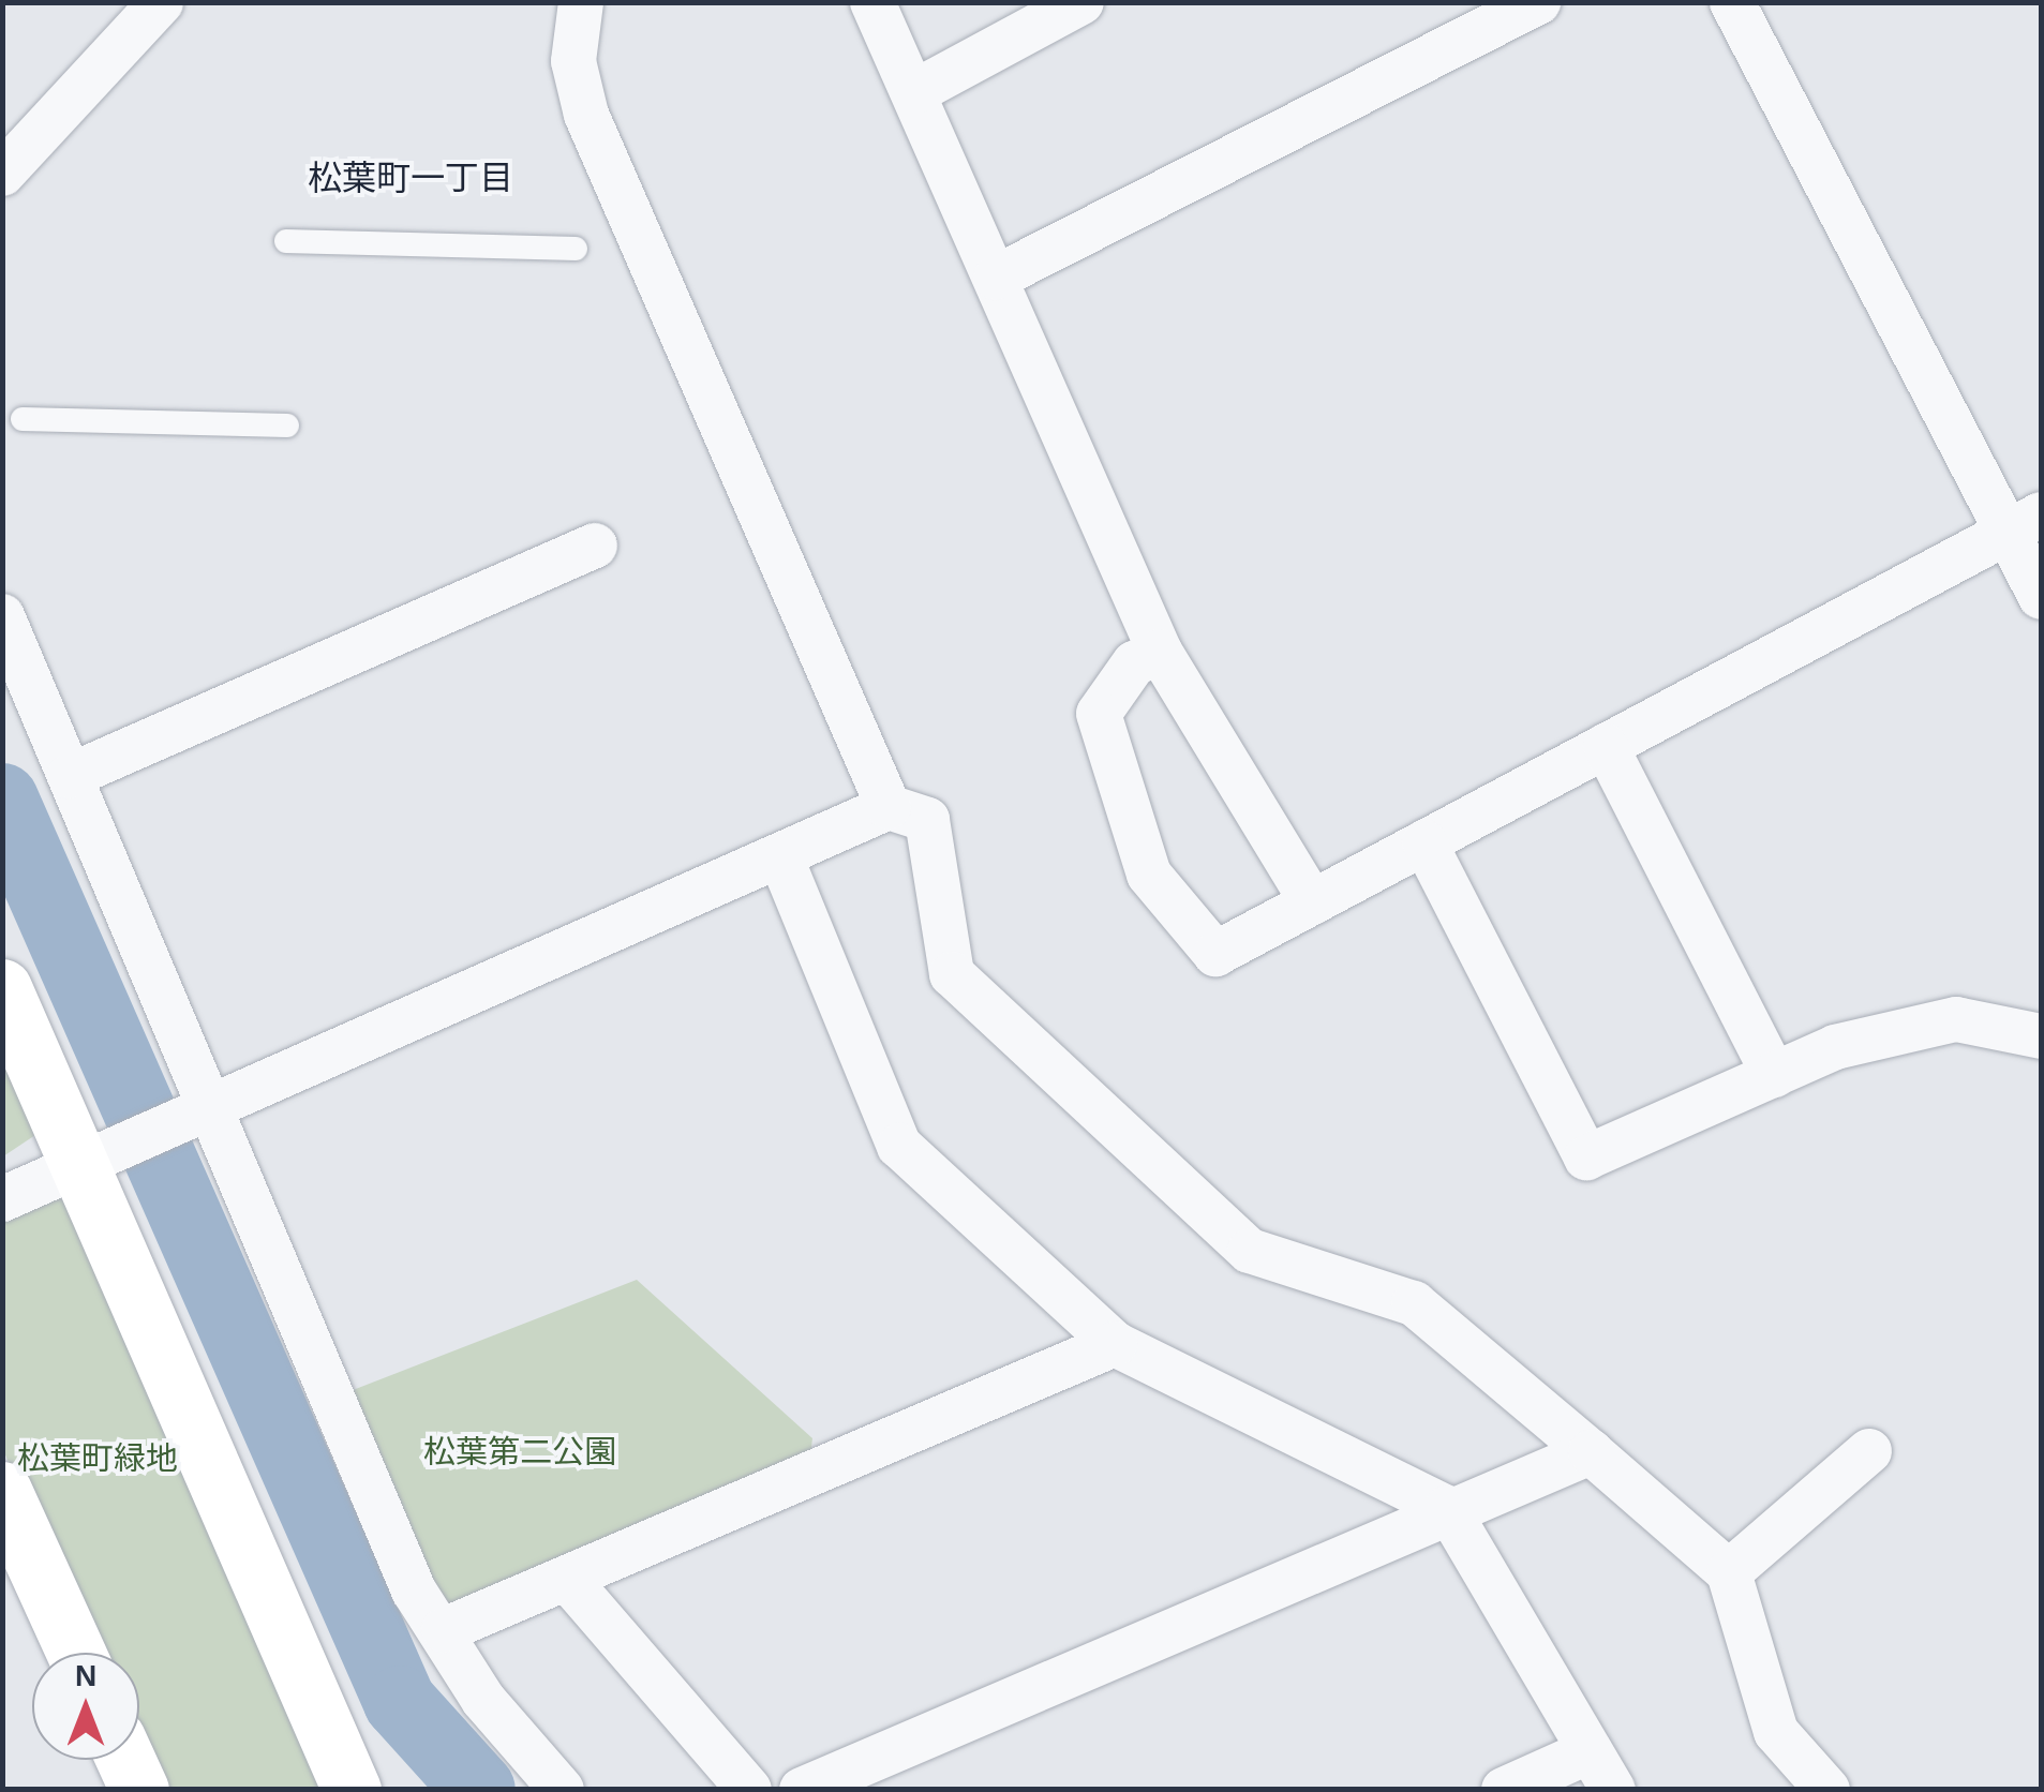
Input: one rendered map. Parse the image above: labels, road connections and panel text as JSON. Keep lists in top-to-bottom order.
{
  "districts": ["松葉町一丁目"],
  "parks": ["松葉第二公園", "松葉町緑地"],
  "north": "top"
}
